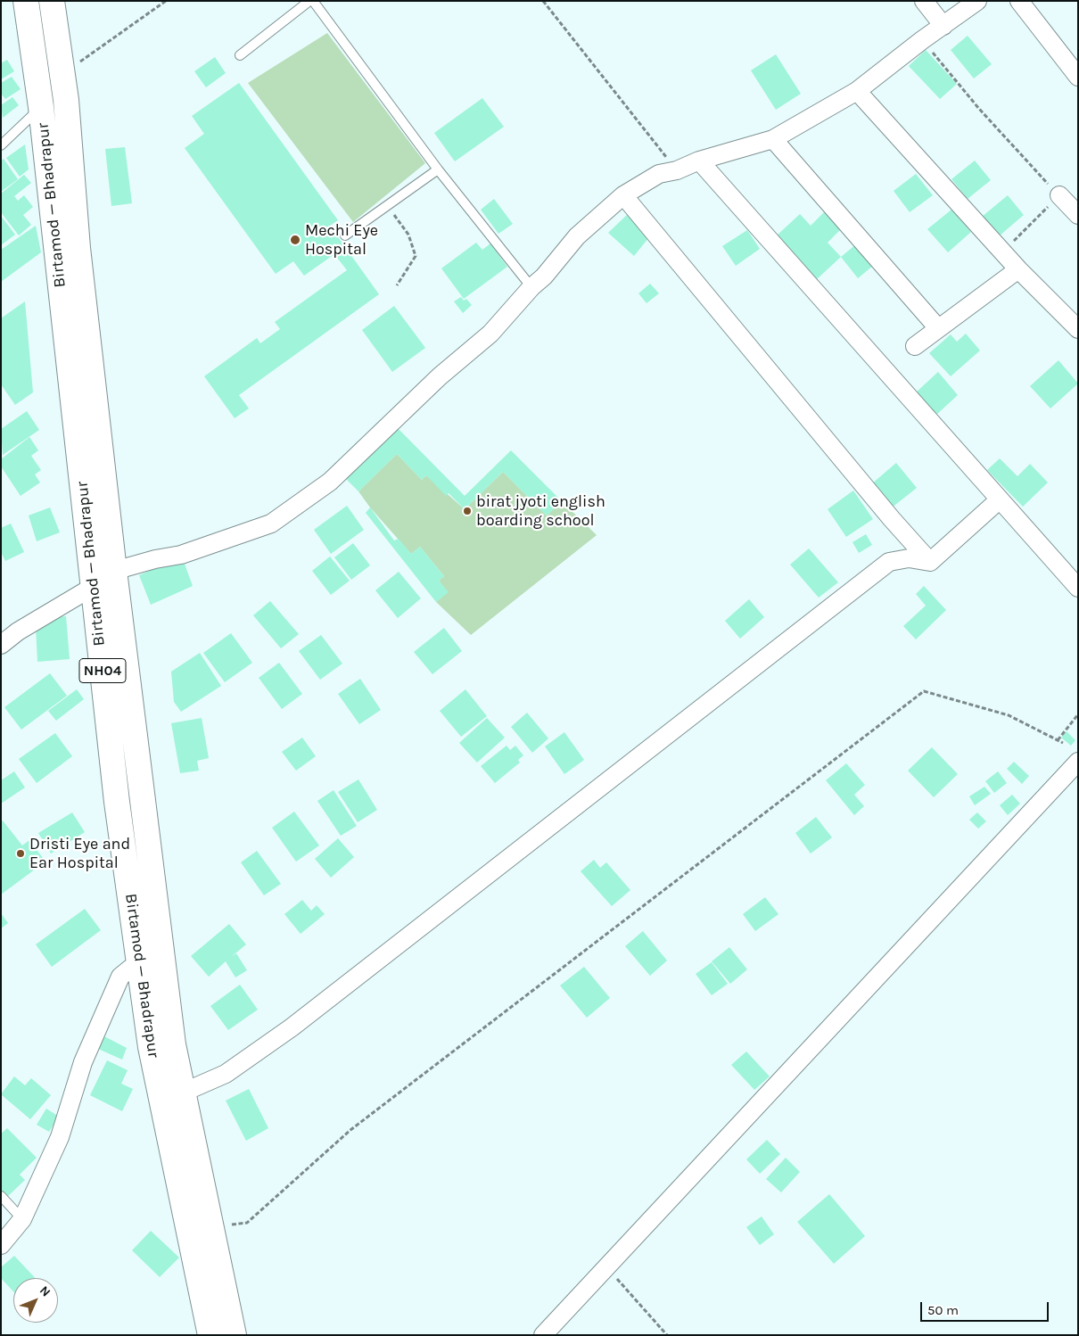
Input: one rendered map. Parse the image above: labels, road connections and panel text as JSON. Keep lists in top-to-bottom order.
{
  "streets": {
    "main road": ["Birtamod — Bhadrapur", "NH04"]
  },
  "places": ["Mechi Eye Hospital", "birat jyoti english boarding school", "Dristi Eye and Ear Hospital"],
  "scale_bar": "50 m",
  "north": "top right"
}
